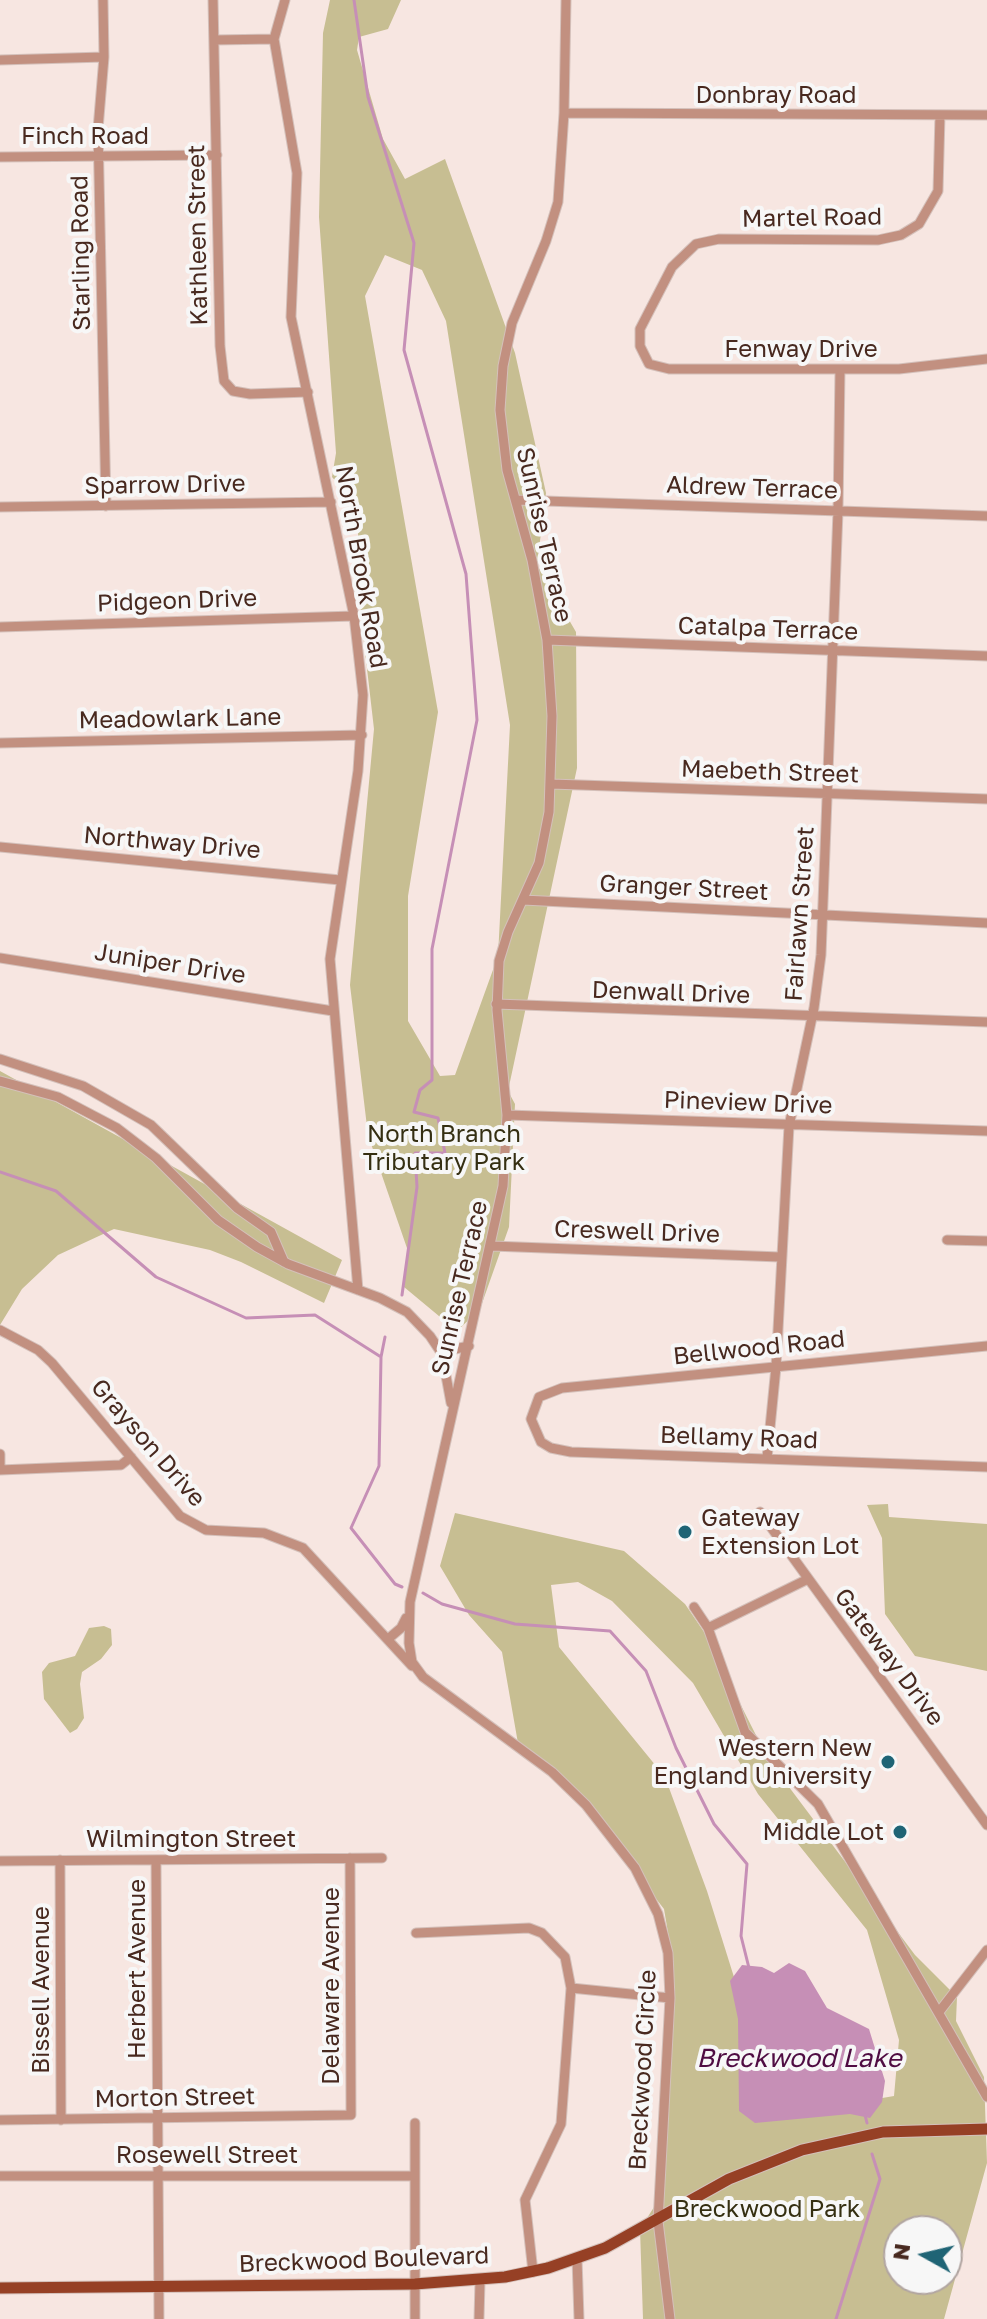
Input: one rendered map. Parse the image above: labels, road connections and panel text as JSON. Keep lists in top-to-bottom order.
{
  "streets": {
    "main road": ["Breckwood Boulevard"],
    "street": [
      "Donbray Road",
      "Finch Road",
      "Martel Road",
      "Kathleen Street",
      "Starling Road",
      "Fenway Drive",
      "Sparrow Drive",
      "Aldrew Terrace",
      "Sunrise Terrace",
      "North Brook Road",
      "Pidgeon Drive",
      "Catalpa Terrace",
      "Meadowlark Lane",
      "Maebeth Street",
      "Northway Drive",
      "Granger Street",
      "Fairlawn Street",
      "Juniper Drive",
      "Denwall Drive",
      "Pineview Drive",
      "Creswell Drive",
      "Bellwood Road",
      "Bellamy Road",
      "Grayson Drive",
      "Gateway Drive",
      "Wilmington Street",
      "Herbert Avenue",
      "Delaware Avenue",
      "Bissell Avenue",
      "Breckwood Circle",
      "Morton Street",
      "Rosewell Street"
    ]
  },
  "crossings": [
    ["Donbray Road", "Martel Road"],
    ["Donbray Road", "Sunrise Terrace"],
    ["Finch Road", "Kathleen Street"],
    ["Finch Road", "Starling Road"],
    ["Martel Road", "Fenway Drive"],
    ["Kathleen Street", "North Brook Road"],
    ["Starling Road", "Sparrow Drive"],
    ["Fenway Drive", "Fairlawn Street"],
    ["Sparrow Drive", "North Brook Road"],
    ["Aldrew Terrace", "Sunrise Terrace"],
    ["Aldrew Terrace", "Fairlawn Street"],
    ["Sunrise Terrace", "Catalpa Terrace"],
    ["Sunrise Terrace", "Maebeth Street"],
    ["Sunrise Terrace", "Granger Street"],
    ["Sunrise Terrace", "Denwall Drive"],
    ["Sunrise Terrace", "Pineview Drive"],
    ["Sunrise Terrace", "Creswell Drive"],
    ["North Brook Road", "Pidgeon Drive"],
    ["North Brook Road", "Meadowlark Lane"],
    ["North Brook Road", "Northway Drive"],
    ["North Brook Road", "Juniper Drive"],
    ["Catalpa Terrace", "Fairlawn Street"],
    ["Maebeth Street", "Fairlawn Street"],
    ["Granger Street", "Fairlawn Street"],
    ["Fairlawn Street", "Denwall Drive"],
    ["Fairlawn Street", "Pineview Drive"],
    ["Fairlawn Street", "Creswell Drive"],
    ["Fairlawn Street", "Bellwood Road"],
    ["Fairlawn Street", "Bellamy Road"],
    ["Bellwood Road", "Bellamy Road"],
    ["Grayson Drive", "Breckwood Circle"],
    ["Wilmington Street", "Herbert Avenue"],
    ["Wilmington Street", "Delaware Avenue"],
    ["Wilmington Street", "Bissell Avenue"],
    ["Herbert Avenue", "Morton Street"],
    ["Herbert Avenue", "Rosewell Street"],
    ["Herbert Avenue", "Breckwood Boulevard"],
    ["Delaware Avenue", "Morton Street"],
    ["Bissell Avenue", "Morton Street"],
    ["Breckwood Circle", "Breckwood Boulevard"]
  ],
  "water": ["Breckwood Lake"],
  "parks": ["North Branch Tributary Park", "Breckwood Park"],
  "places": ["Gateway Extension Lot", "Western New England University", "Middle Lot"],
  "north": "left"
}
